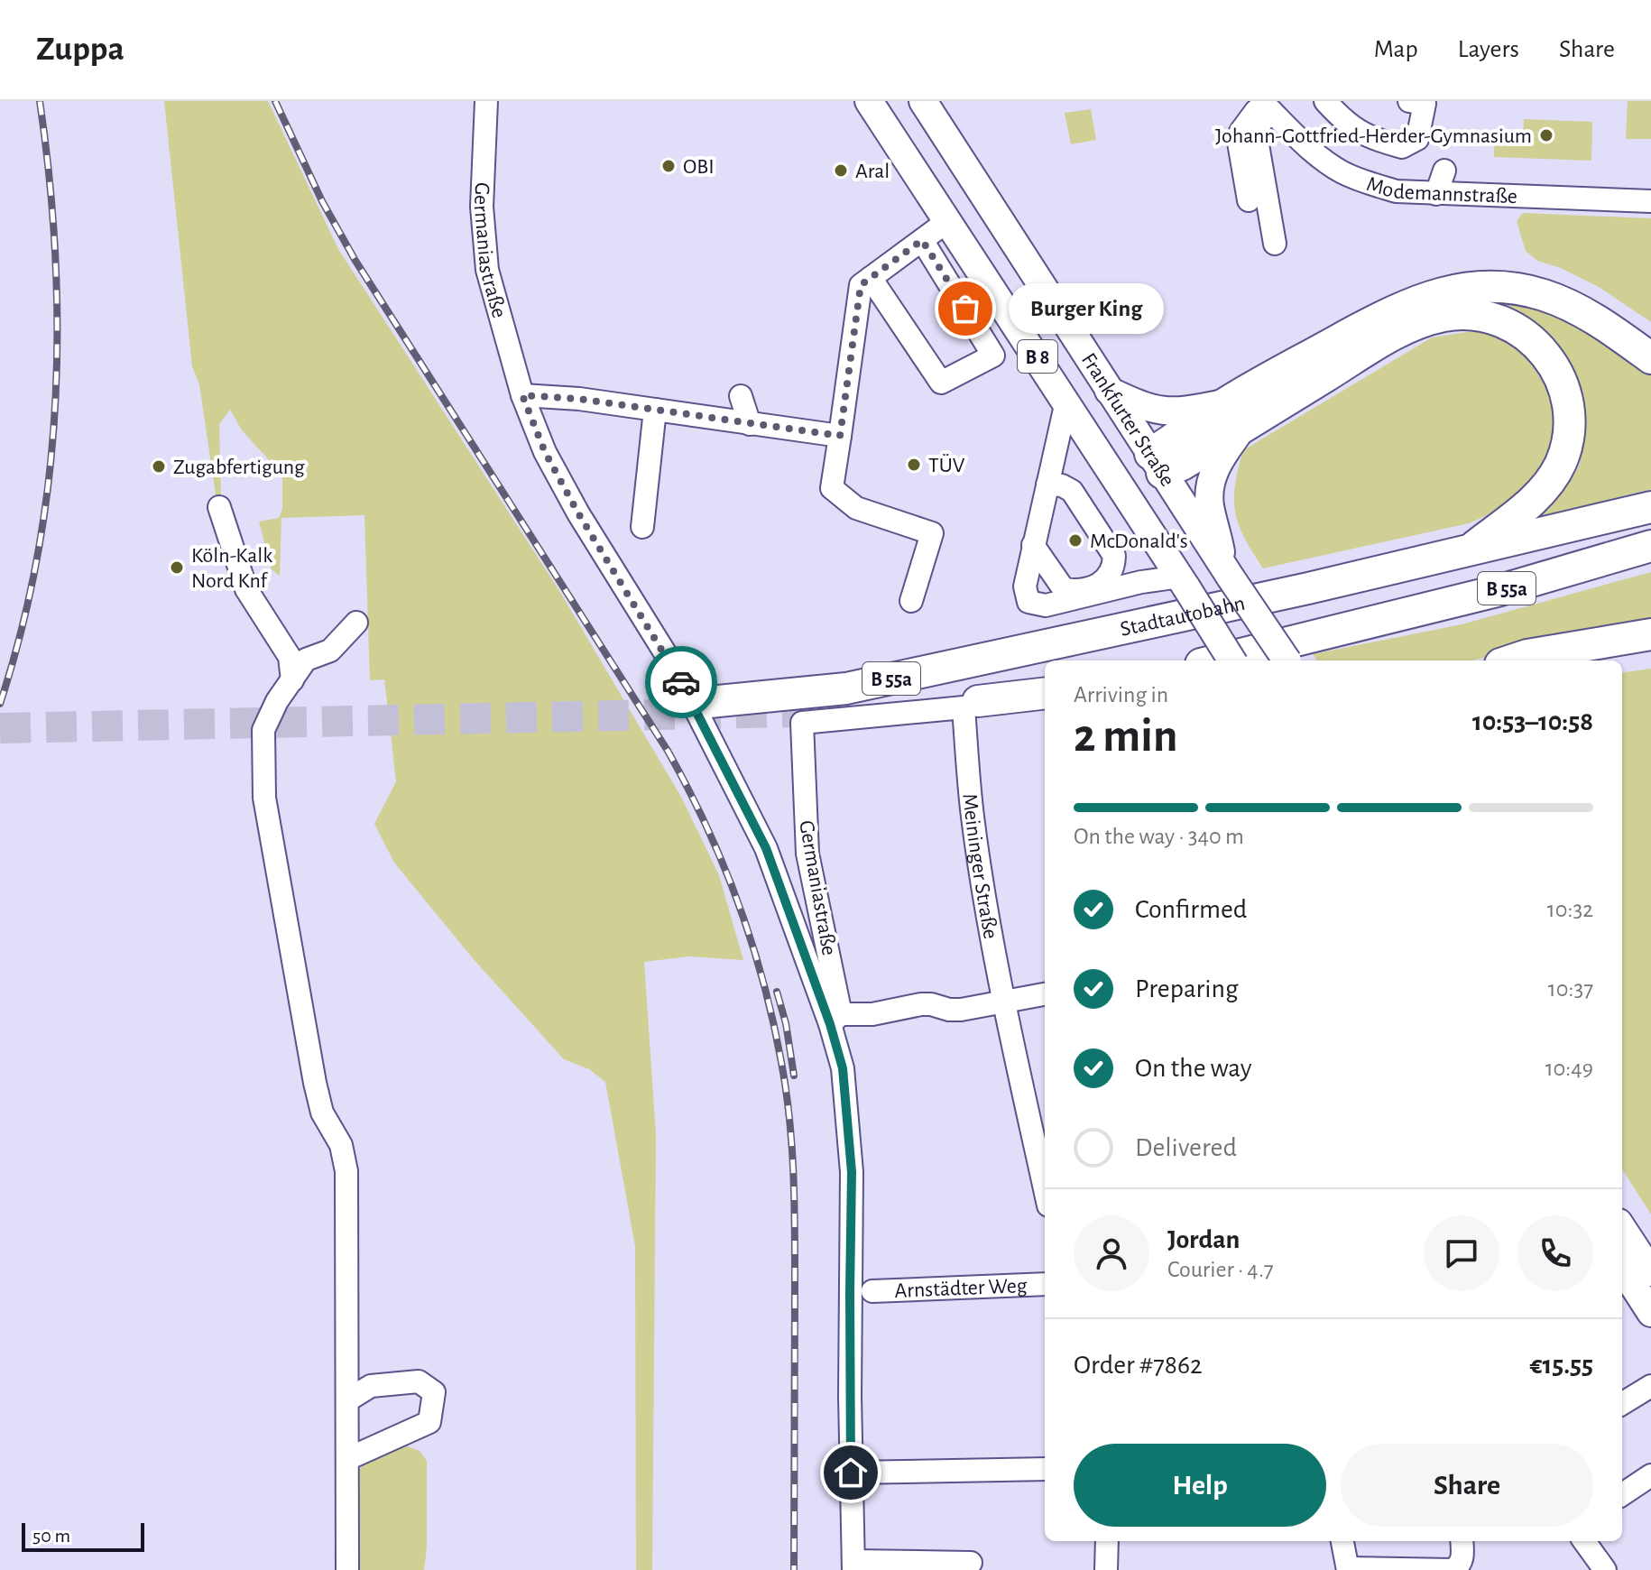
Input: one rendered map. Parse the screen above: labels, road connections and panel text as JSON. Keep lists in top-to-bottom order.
{
  "streets": {
    "highway": ["B 55a", "Stadtautobahn"],
    "main road": ["B 8", "Frankfurter Straße"],
    "street": [
      "Modemannstraße",
      "Germaniastraße",
      "Meininger Straße",
      "Arnstädter Weg"
    ]
  },
  "crossings": [
    ["Germaniastraße", "Meininger Straße"]
  ],
  "places": [
    "Johann-Gottfried-Herder-Gymnasium",
    "OBI",
    "Aral",
    "Burger King",
    "TÜV",
    "Zugabfertigung",
    "McDonald's",
    "Köln-Kalk Nord Knf"
  ],
  "scale_bar": "50 m",
  "page": {
    "header": "Zuppa",
    "nav": ["Map", "Layers", "Share"],
    "bubble": "Burger King",
    "heading": ["2 min", "Arriving in", "10:53–10:58"],
    "panel": [
      "Jordan",
      "Courier · 4.7",
      "Order #7862",
      "€15.55"
    ],
    "bar": "On the way · 340 m",
    "list": [
      ["Confirmed", "10:32"],
      ["Preparing", "10:37"],
      ["On the way", "10:49"],
      "Delivered"
    ],
    "buttons": ["Help", "Share"],
    "scale": "50 m"
  }
}
